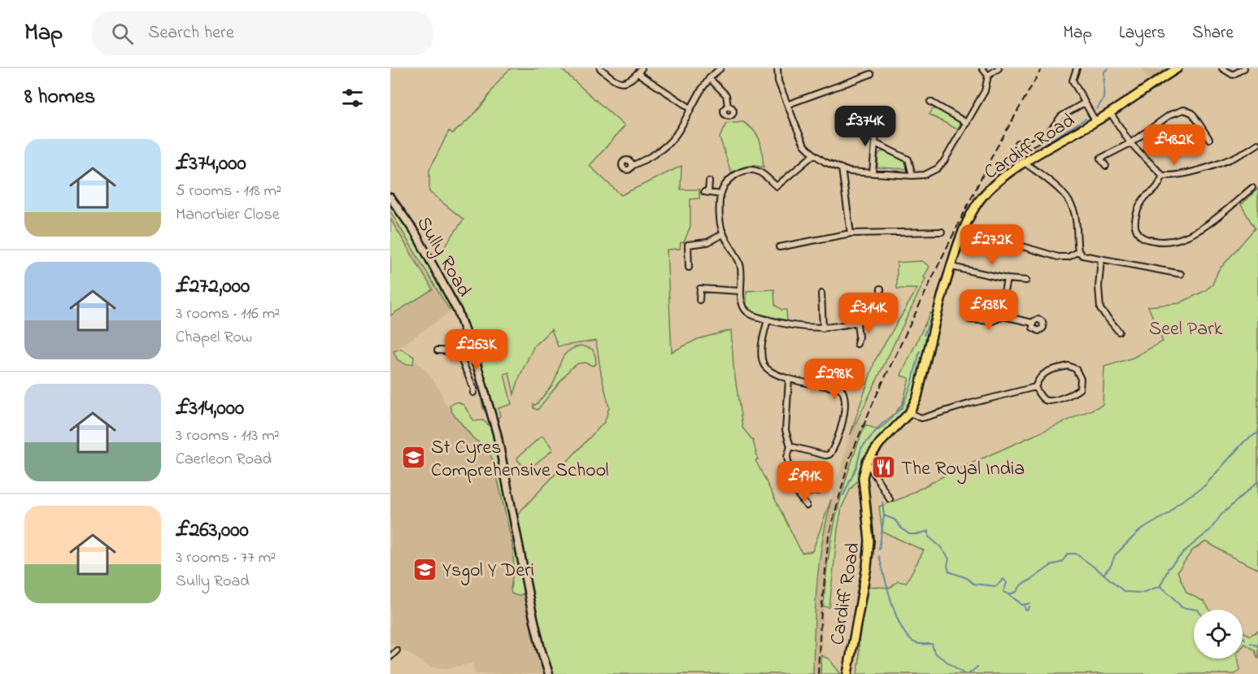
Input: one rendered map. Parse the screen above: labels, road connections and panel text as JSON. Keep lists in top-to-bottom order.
{
  "streets": {
    "main road": ["Cardiff Road"],
    "street": ["Sully Road"]
  },
  "parks": ["Seel Park"],
  "places": {
    "school or university": ["St Cyres Comprehensive School", "Ysgol Y Deri"],
    "restaurant": ["The Royal India"]
  },
  "page": {
    "header": "Map",
    "search": "Search here",
    "nav": ["Map", "Layers", "Share"],
    "heading": "8 homes",
    "price": [
      "£374K",
      "£482K",
      "£272K",
      "£138K",
      "£314K",
      "£263K",
      "£298K",
      "£191K"
    ],
    "list": [
      {
        "name": "£374,000",
        "note": "5 rooms · 118 m² · Manorbier Close"
      },
      {
        "name": "£272,000",
        "note": "3 rooms · 116 m² · Chapel Row"
      },
      {
        "name": "£314,000",
        "note": "3 rooms · 113 m² · Caerleon Road"
      },
      {
        "name": "£263,000",
        "note": "3 rooms · 77 m² · Sully Road"
      }
    ]
  }
}
